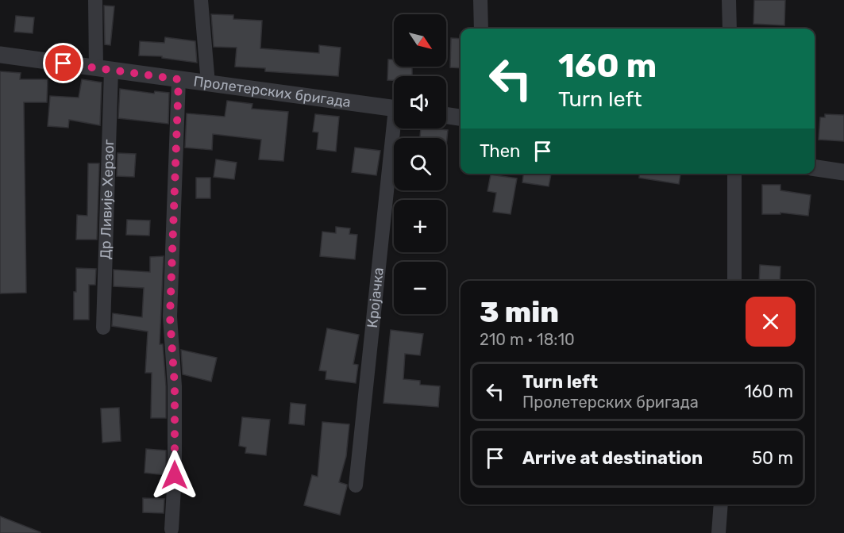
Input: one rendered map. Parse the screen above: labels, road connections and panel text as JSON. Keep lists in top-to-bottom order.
{
  "streets": {
    "street": ["Пролетерских бригада", "Др Ливије Херзог", "Кројачка"]
  },
  "crossings": [
    ["Пролетерских бригада", "Др Ливије Херзог"]
  ],
  "north": "bottom right",
  "page": {
    "map_buttons": ["+", "−"],
    "turn": ["160 m", "Turn left"],
    "then": "Then",
    "heading": ["3 min", "210 m · 18:10"],
    "list": [
      {
        "name": "Turn left",
        "note": "Пролетерских бригада",
        "value": "160 m"
      },
      {
        "name": "Arrive at destination",
        "value": "50 m"
      }
    ]
  }
}
